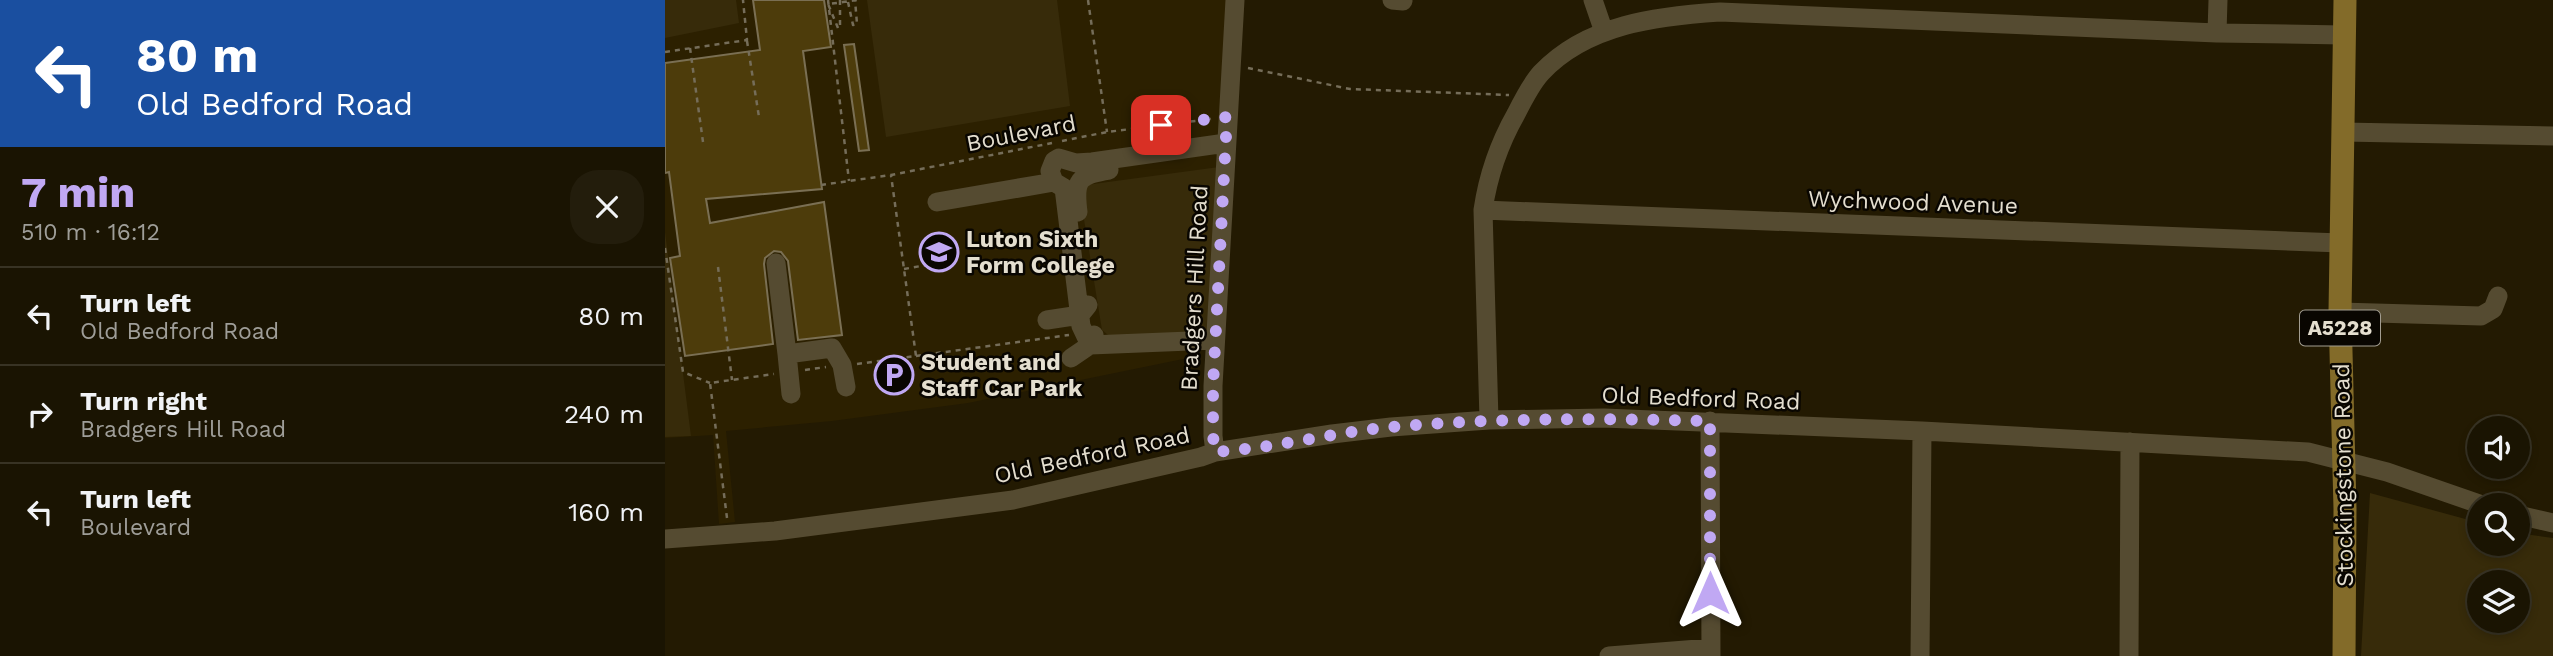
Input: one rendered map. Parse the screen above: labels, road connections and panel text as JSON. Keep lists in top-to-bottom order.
{
  "streets": {
    "main road": ["A5228", "Stockingstone Road"],
    "street": ["Wychwood Avenue", "Bradgers Hill Road", "Old Bedford Road"],
    "path": ["Boulevard"]
  },
  "crossings": [
    ["Boulevard", "Bradgers Hill Road"],
    ["Wychwood Avenue", "Stockingstone Road"],
    ["Bradgers Hill Road", "Old Bedford Road"],
    ["Old Bedford Road", "Stockingstone Road"]
  ],
  "places": {
    "school or university": ["Luton Sixth Form College"],
    "parking": ["Student and Staff Car Park"]
  },
  "page": {
    "turn": ["80 m", "Old Bedford Road"],
    "heading": ["7 min", "510 m · 16:12"],
    "list": [
      {
        "name": "Turn left",
        "note": "Old Bedford Road",
        "value": "80 m"
      },
      {
        "name": "Turn right",
        "note": "Bradgers Hill Road",
        "value": "240 m"
      },
      {
        "name": "Turn left",
        "note": "Boulevard",
        "value": "160 m"
      }
    ]
  }
}
